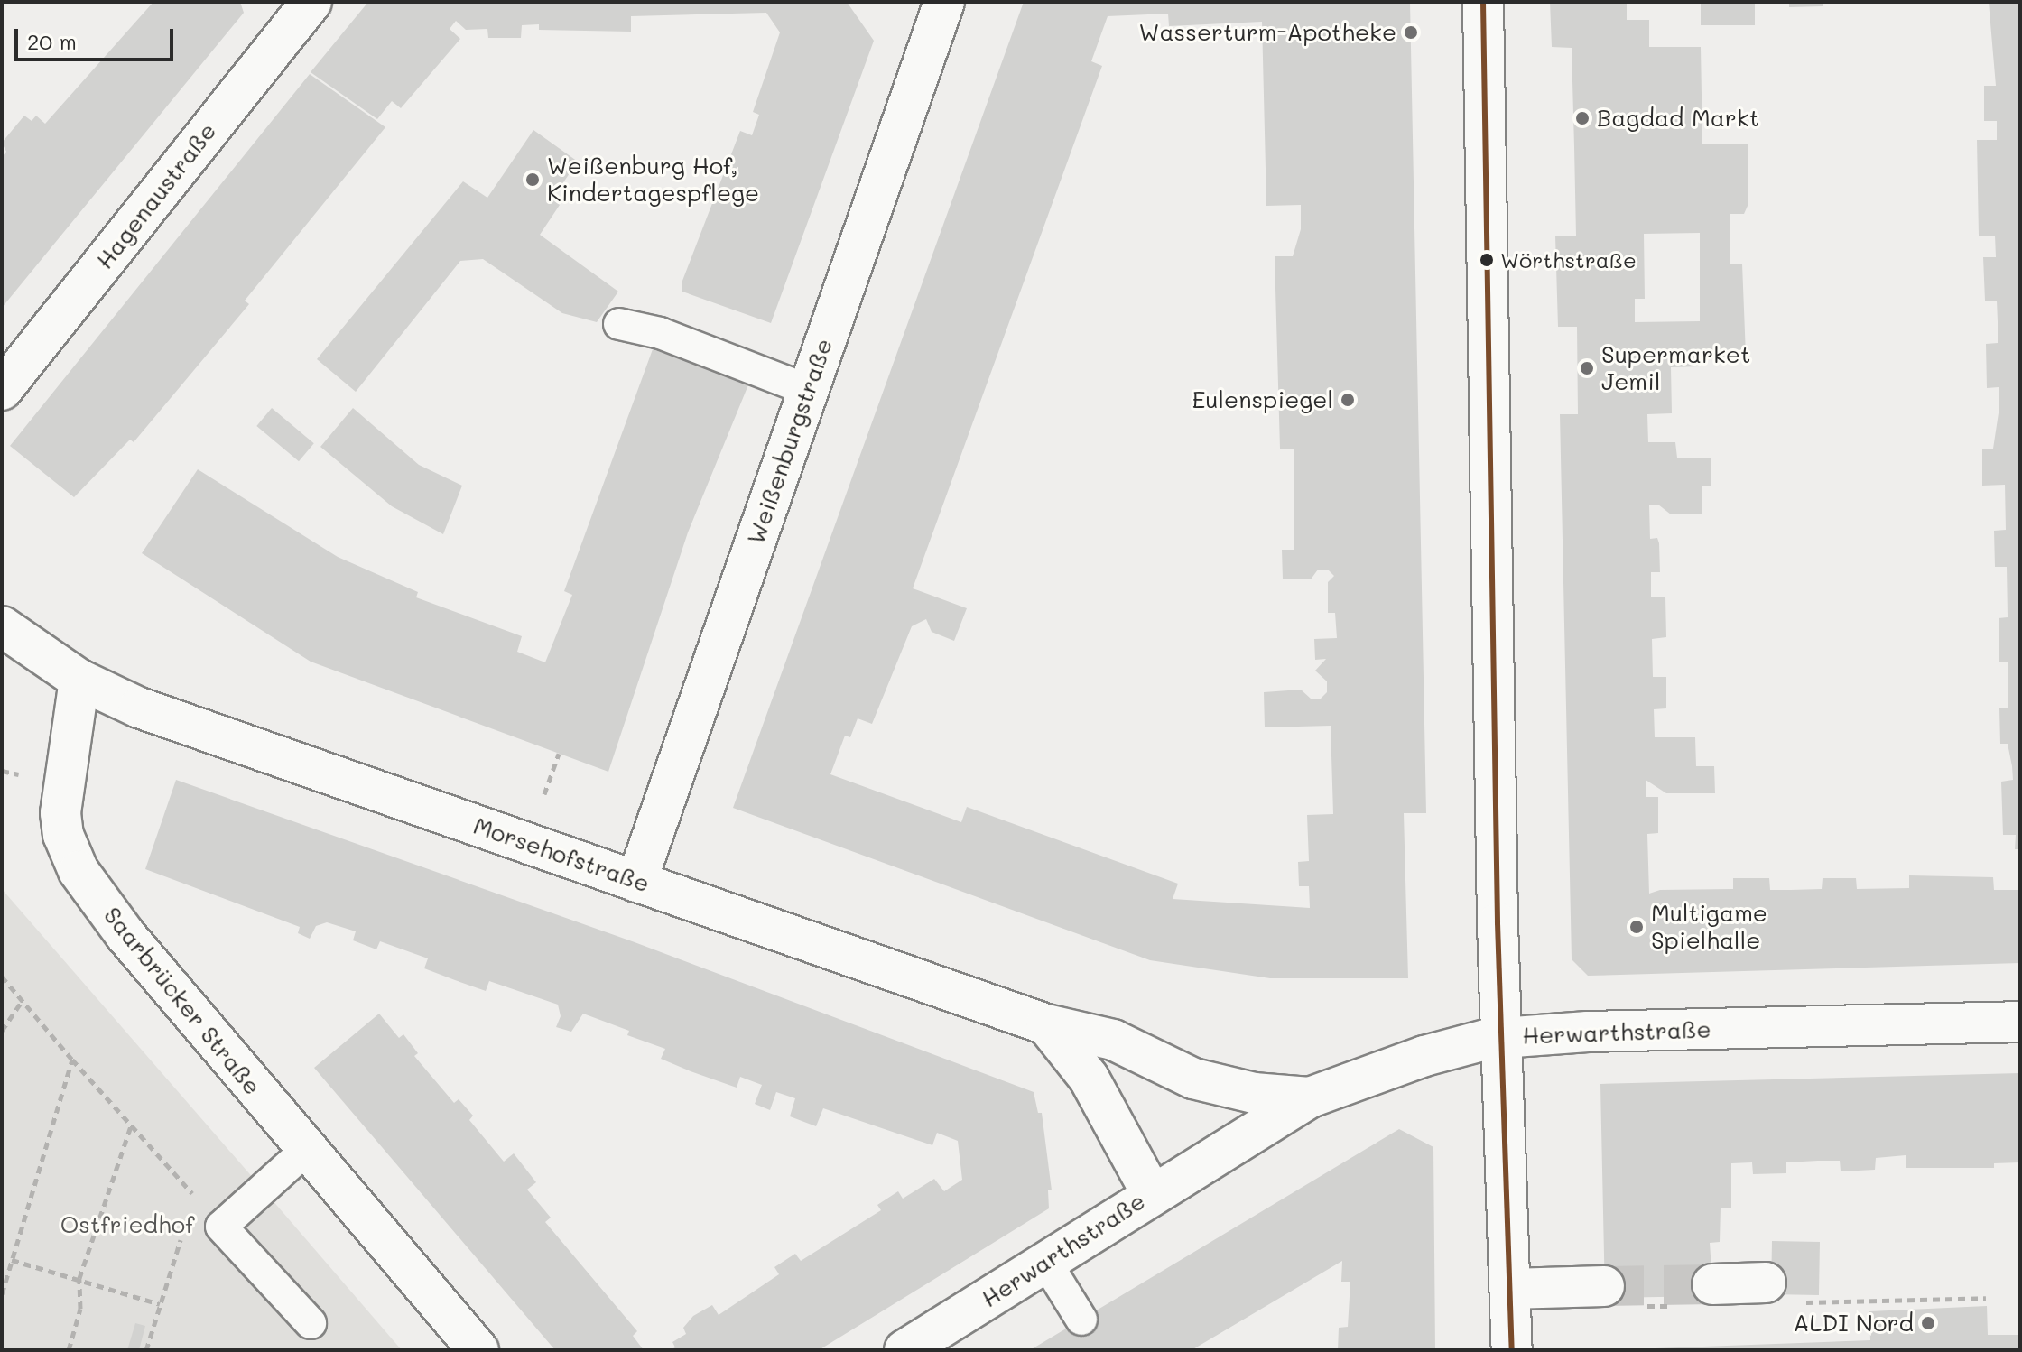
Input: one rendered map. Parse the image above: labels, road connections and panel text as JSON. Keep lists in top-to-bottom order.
{
  "streets": {
    "street": [
      "Hagenaustraße",
      "Weißenburgstraße",
      "Morsehofstraße",
      "Saarbrücker Straße",
      "Herwarthstraße"
    ]
  },
  "crossings": [
    ["Weißenburgstraße", "Morsehofstraße"],
    ["Morsehofstraße", "Saarbrücker Straße"],
    ["Morsehofstraße", "Herwarthstraße"]
  ],
  "parks": ["Ostfriedhof"],
  "places": [
    "Wasserturm-Apotheke",
    "Bagdad Markt",
    "Weißenburg Hof, Kindertagespflege",
    "Wörthstraße",
    "Supermarket Jemil",
    "Eulenspiegel",
    "Multigame Spielhalle",
    "ALDI Nord"
  ],
  "scale_bar": "20 m"
}
